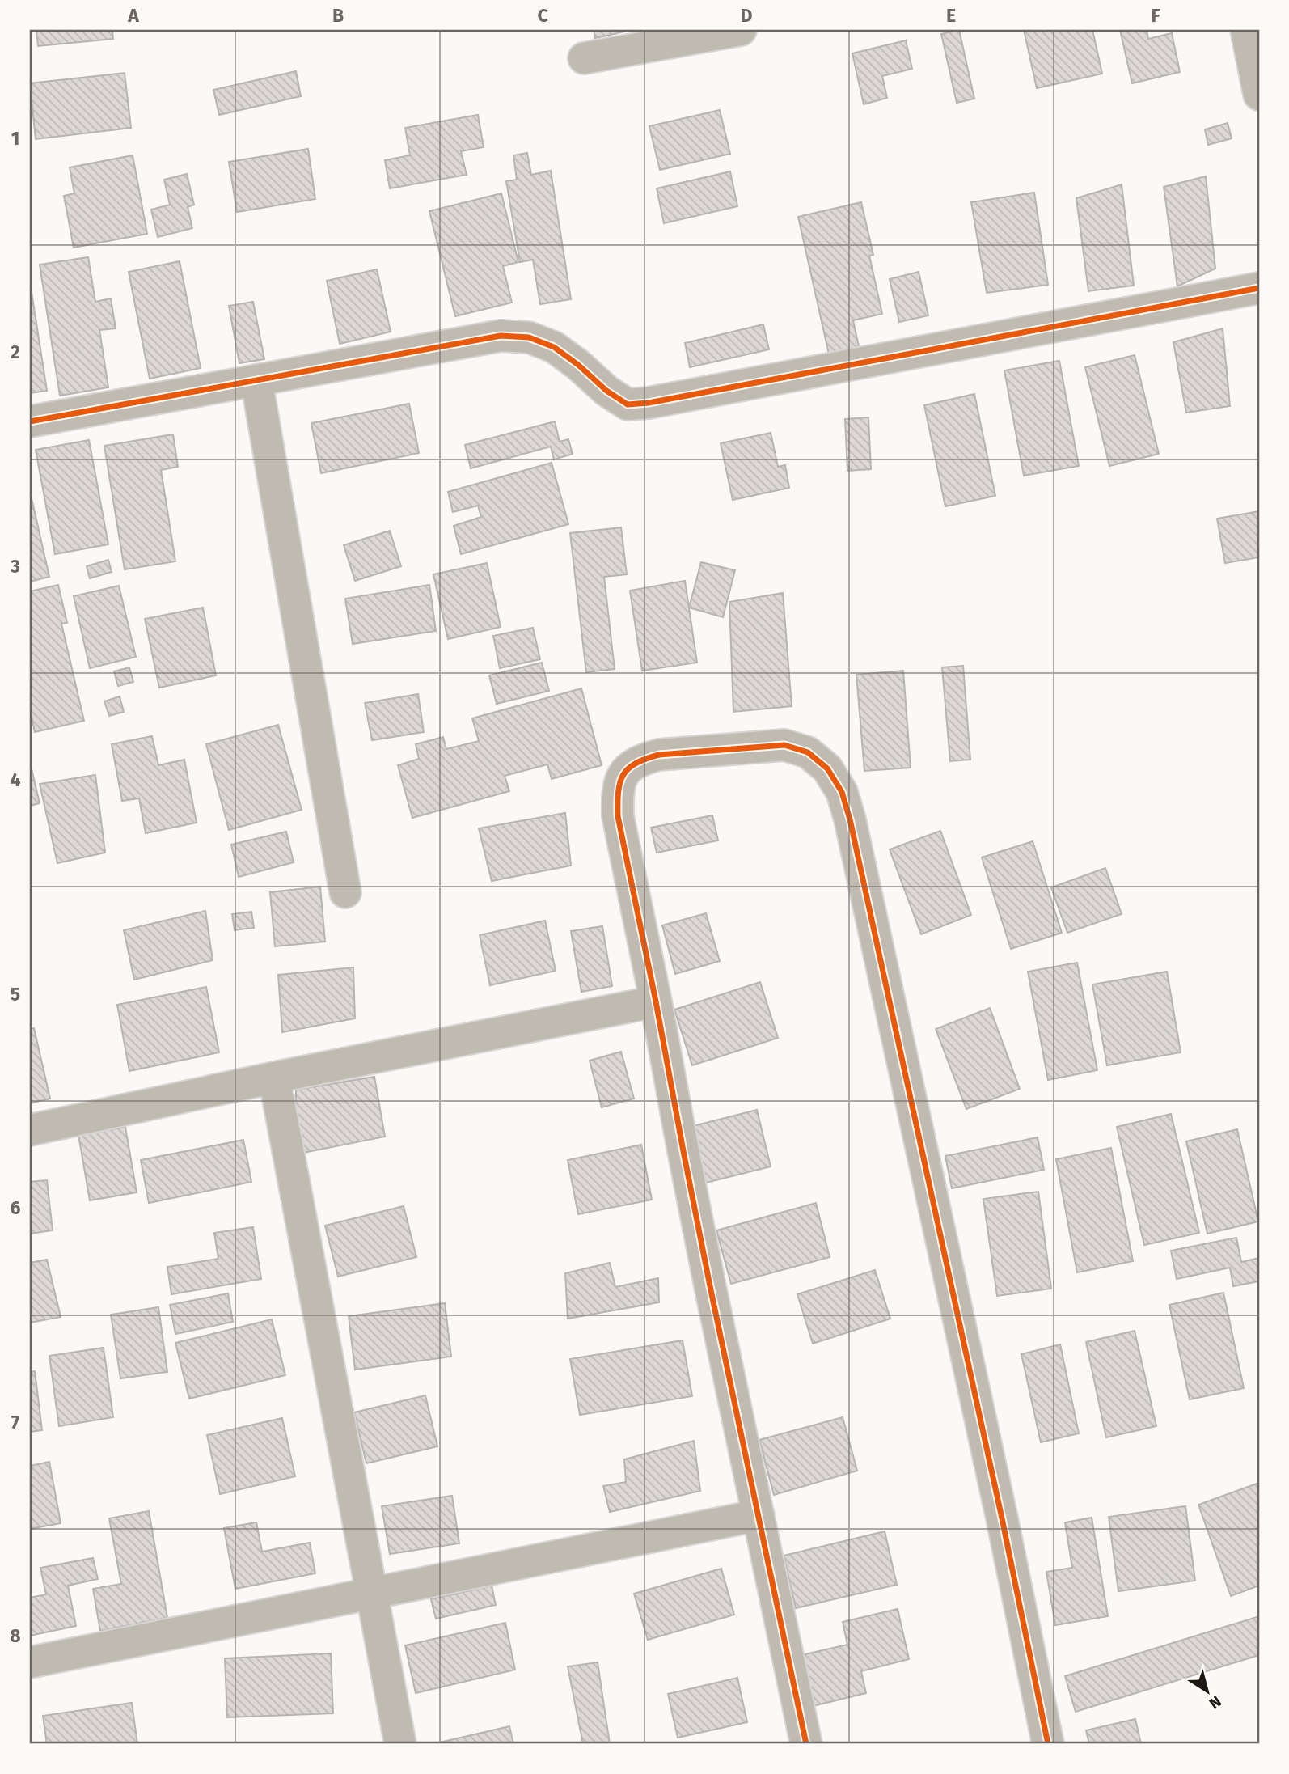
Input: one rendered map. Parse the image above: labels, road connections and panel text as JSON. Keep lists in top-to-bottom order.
{
  "north": "bottom right",
  "grid": {
    "columns": [
      "A",
      "B",
      "C",
      "D",
      "E",
      "F"
    ],
    "rows": [
      "1",
      "2",
      "3",
      "4",
      "5",
      "6",
      "7",
      "8"
    ]
  }
}
